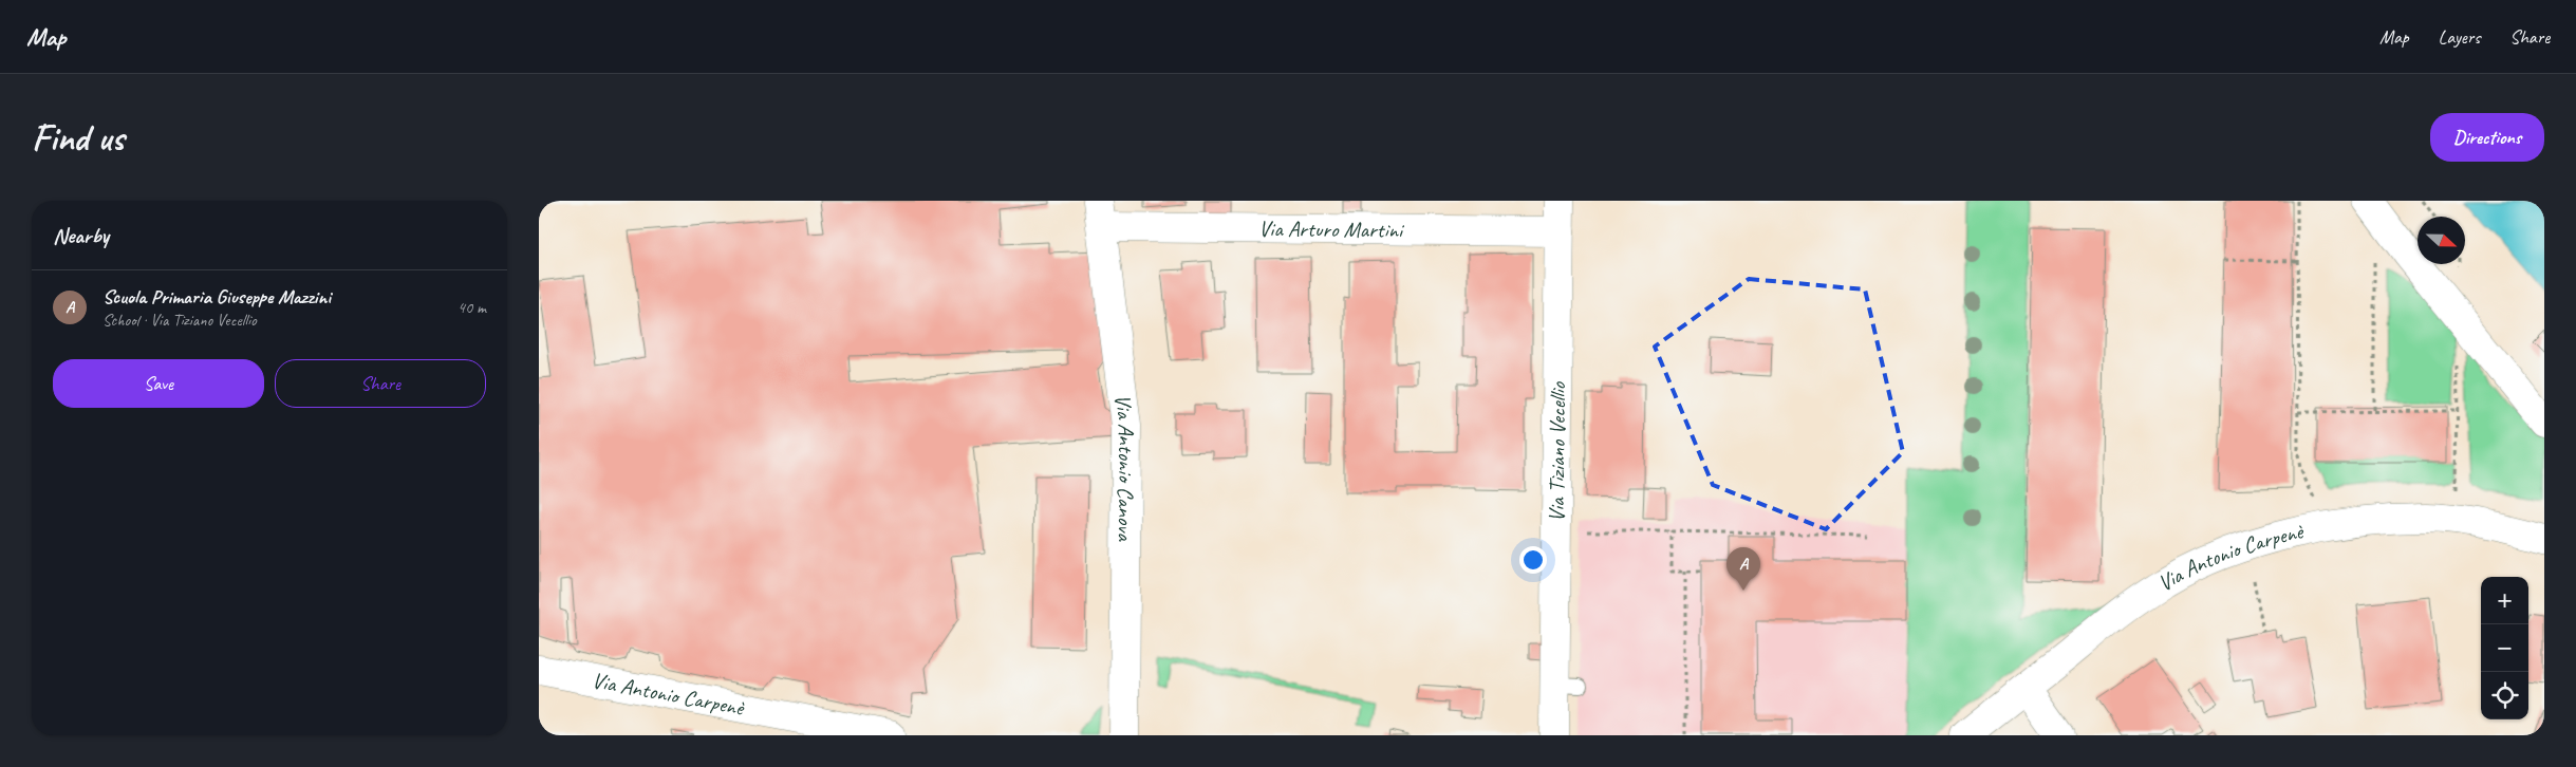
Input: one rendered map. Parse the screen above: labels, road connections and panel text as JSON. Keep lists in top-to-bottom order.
{
  "streets": {
    "street": [
      "Via Arturo Martini",
      "Via Tiziano Vecellio",
      "Via Antonio Canova",
      "Via Antonio Carpenè"
    ]
  },
  "crossings": [
    ["Via Arturo Martini", "Via Tiziano Vecellio"],
    ["Via Arturo Martini", "Via Antonio Canova"]
  ],
  "north": "right",
  "page": {
    "header": "Map",
    "nav": ["Map", "Layers", "Share"],
    "buttons": [
      "Directions",
      ["Save", "Share"]
    ],
    "title": "Find us",
    "heading": "Nearby",
    "list": [
      {
        "mark": "A",
        "name": "Scuola Primaria Giuseppe Mazzini",
        "note": "School · Via Tiziano Vecellio",
        "value": "40 m"
      }
    ],
    "pins": "A",
    "map_buttons": ["+", "−"]
  }
}
